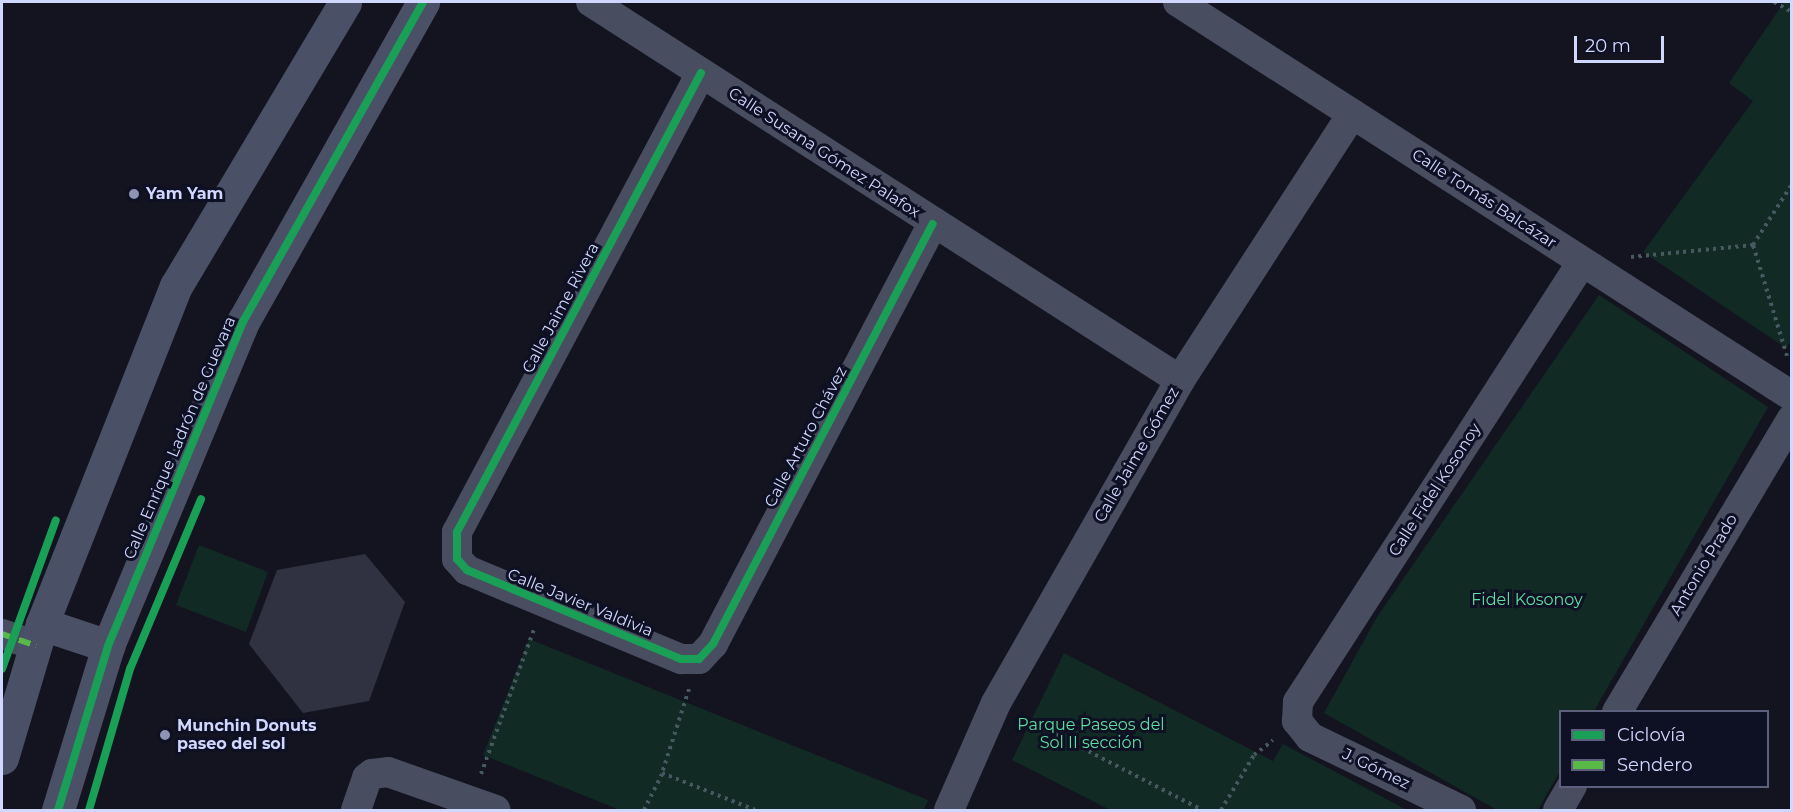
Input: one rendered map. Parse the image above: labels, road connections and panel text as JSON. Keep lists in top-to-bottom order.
{
  "streets": {
    "street": [
      "Calle Susana Gómez Palafox",
      "Calle Tomás Balcázar",
      "Calle Jaime Rivera",
      "Calle Arturo Chávez",
      "Calle Enrique Ladrón de Guevara",
      "Calle Jaime Gómez",
      "Calle Fidel Kosonoy",
      "Antonio Prado",
      "Calle Javier Valdivia",
      "J. Gómez"
    ]
  },
  "crossings": [
    ["Calle Susana Gómez Palafox", "Calle Jaime Rivera"],
    ["Calle Susana Gómez Palafox", "Calle Arturo Chávez"],
    ["Calle Susana Gómez Palafox", "Calle Jaime Gómez"],
    ["Calle Tomás Balcázar", "Calle Jaime Gómez"],
    ["Calle Tomás Balcázar", "Calle Fidel Kosonoy"],
    ["Calle Jaime Rivera", "Calle Javier Valdivia"],
    ["Calle Arturo Chávez", "Calle Javier Valdivia"],
    ["Calle Fidel Kosonoy", "J. Gómez"]
  ],
  "parks": ["Fidel Kosonoy", "Parque Paseos del Sol II sección"],
  "places": ["Yam Yam", "Munchin Donuts paseo del sol"],
  "legend": ["Ciclovía", "Sendero"],
  "scale_bar": "20 m"
}
